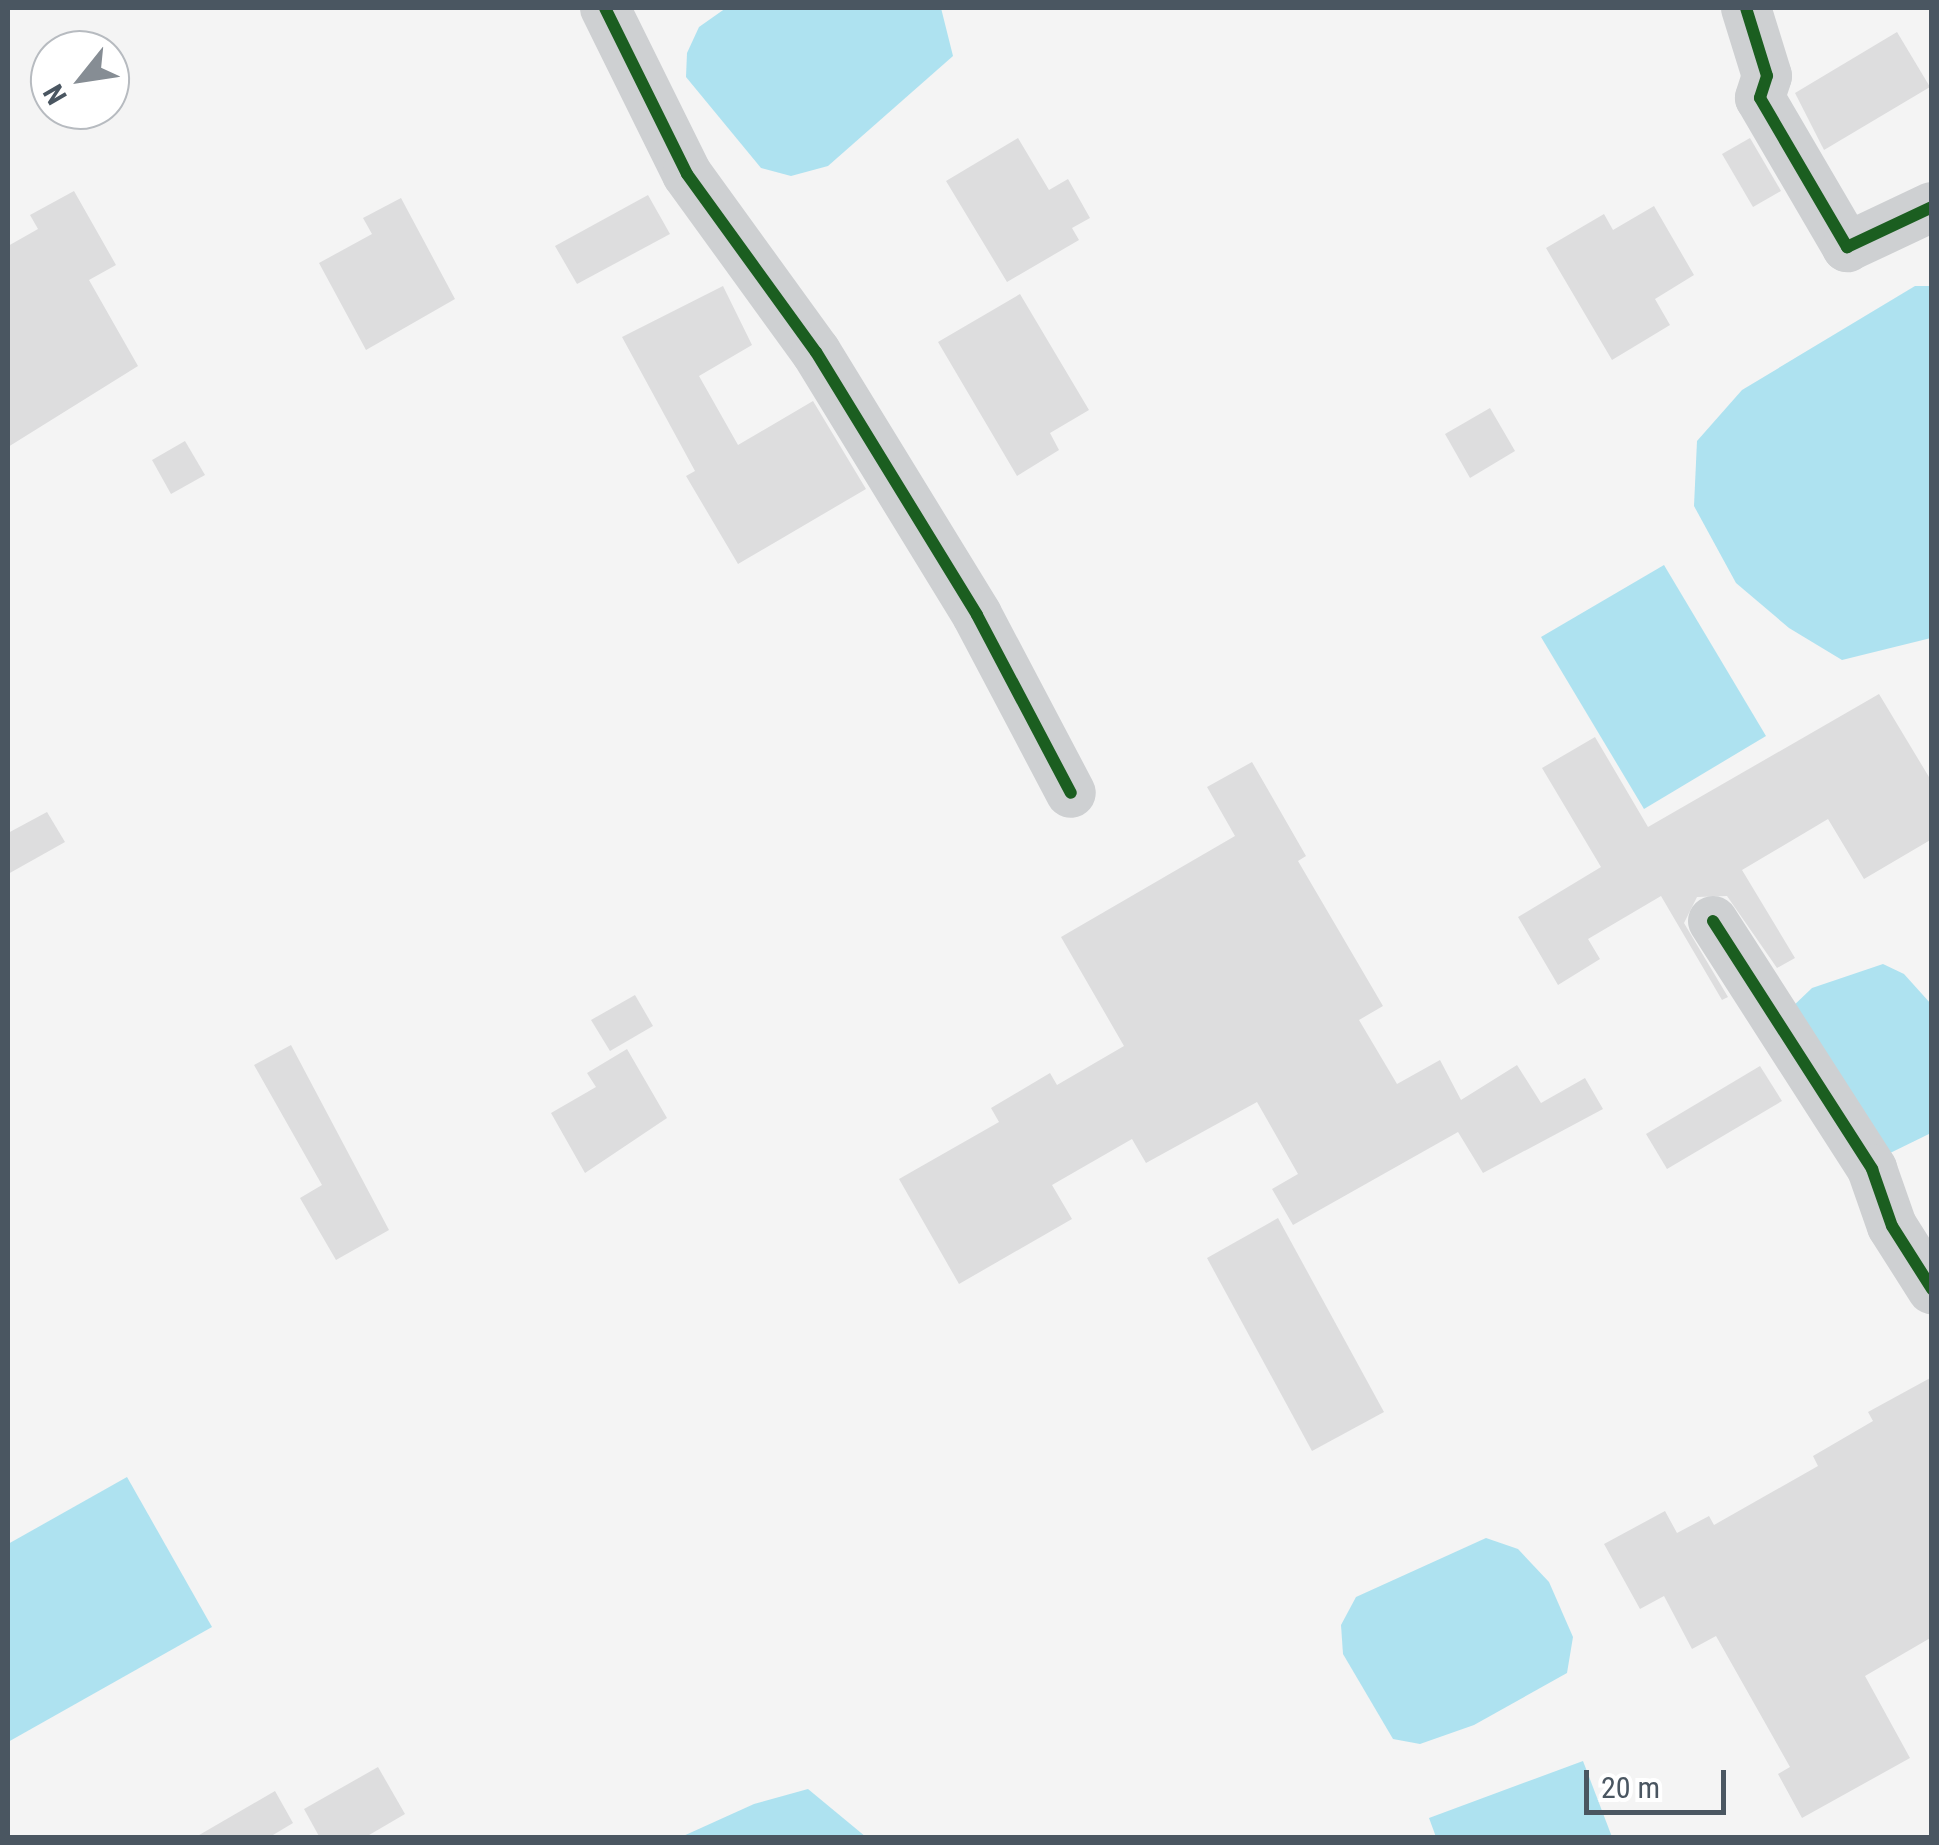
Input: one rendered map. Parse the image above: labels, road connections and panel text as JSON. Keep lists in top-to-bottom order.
{
  "scale_bar": "20 m",
  "north": "bottom left"
}
